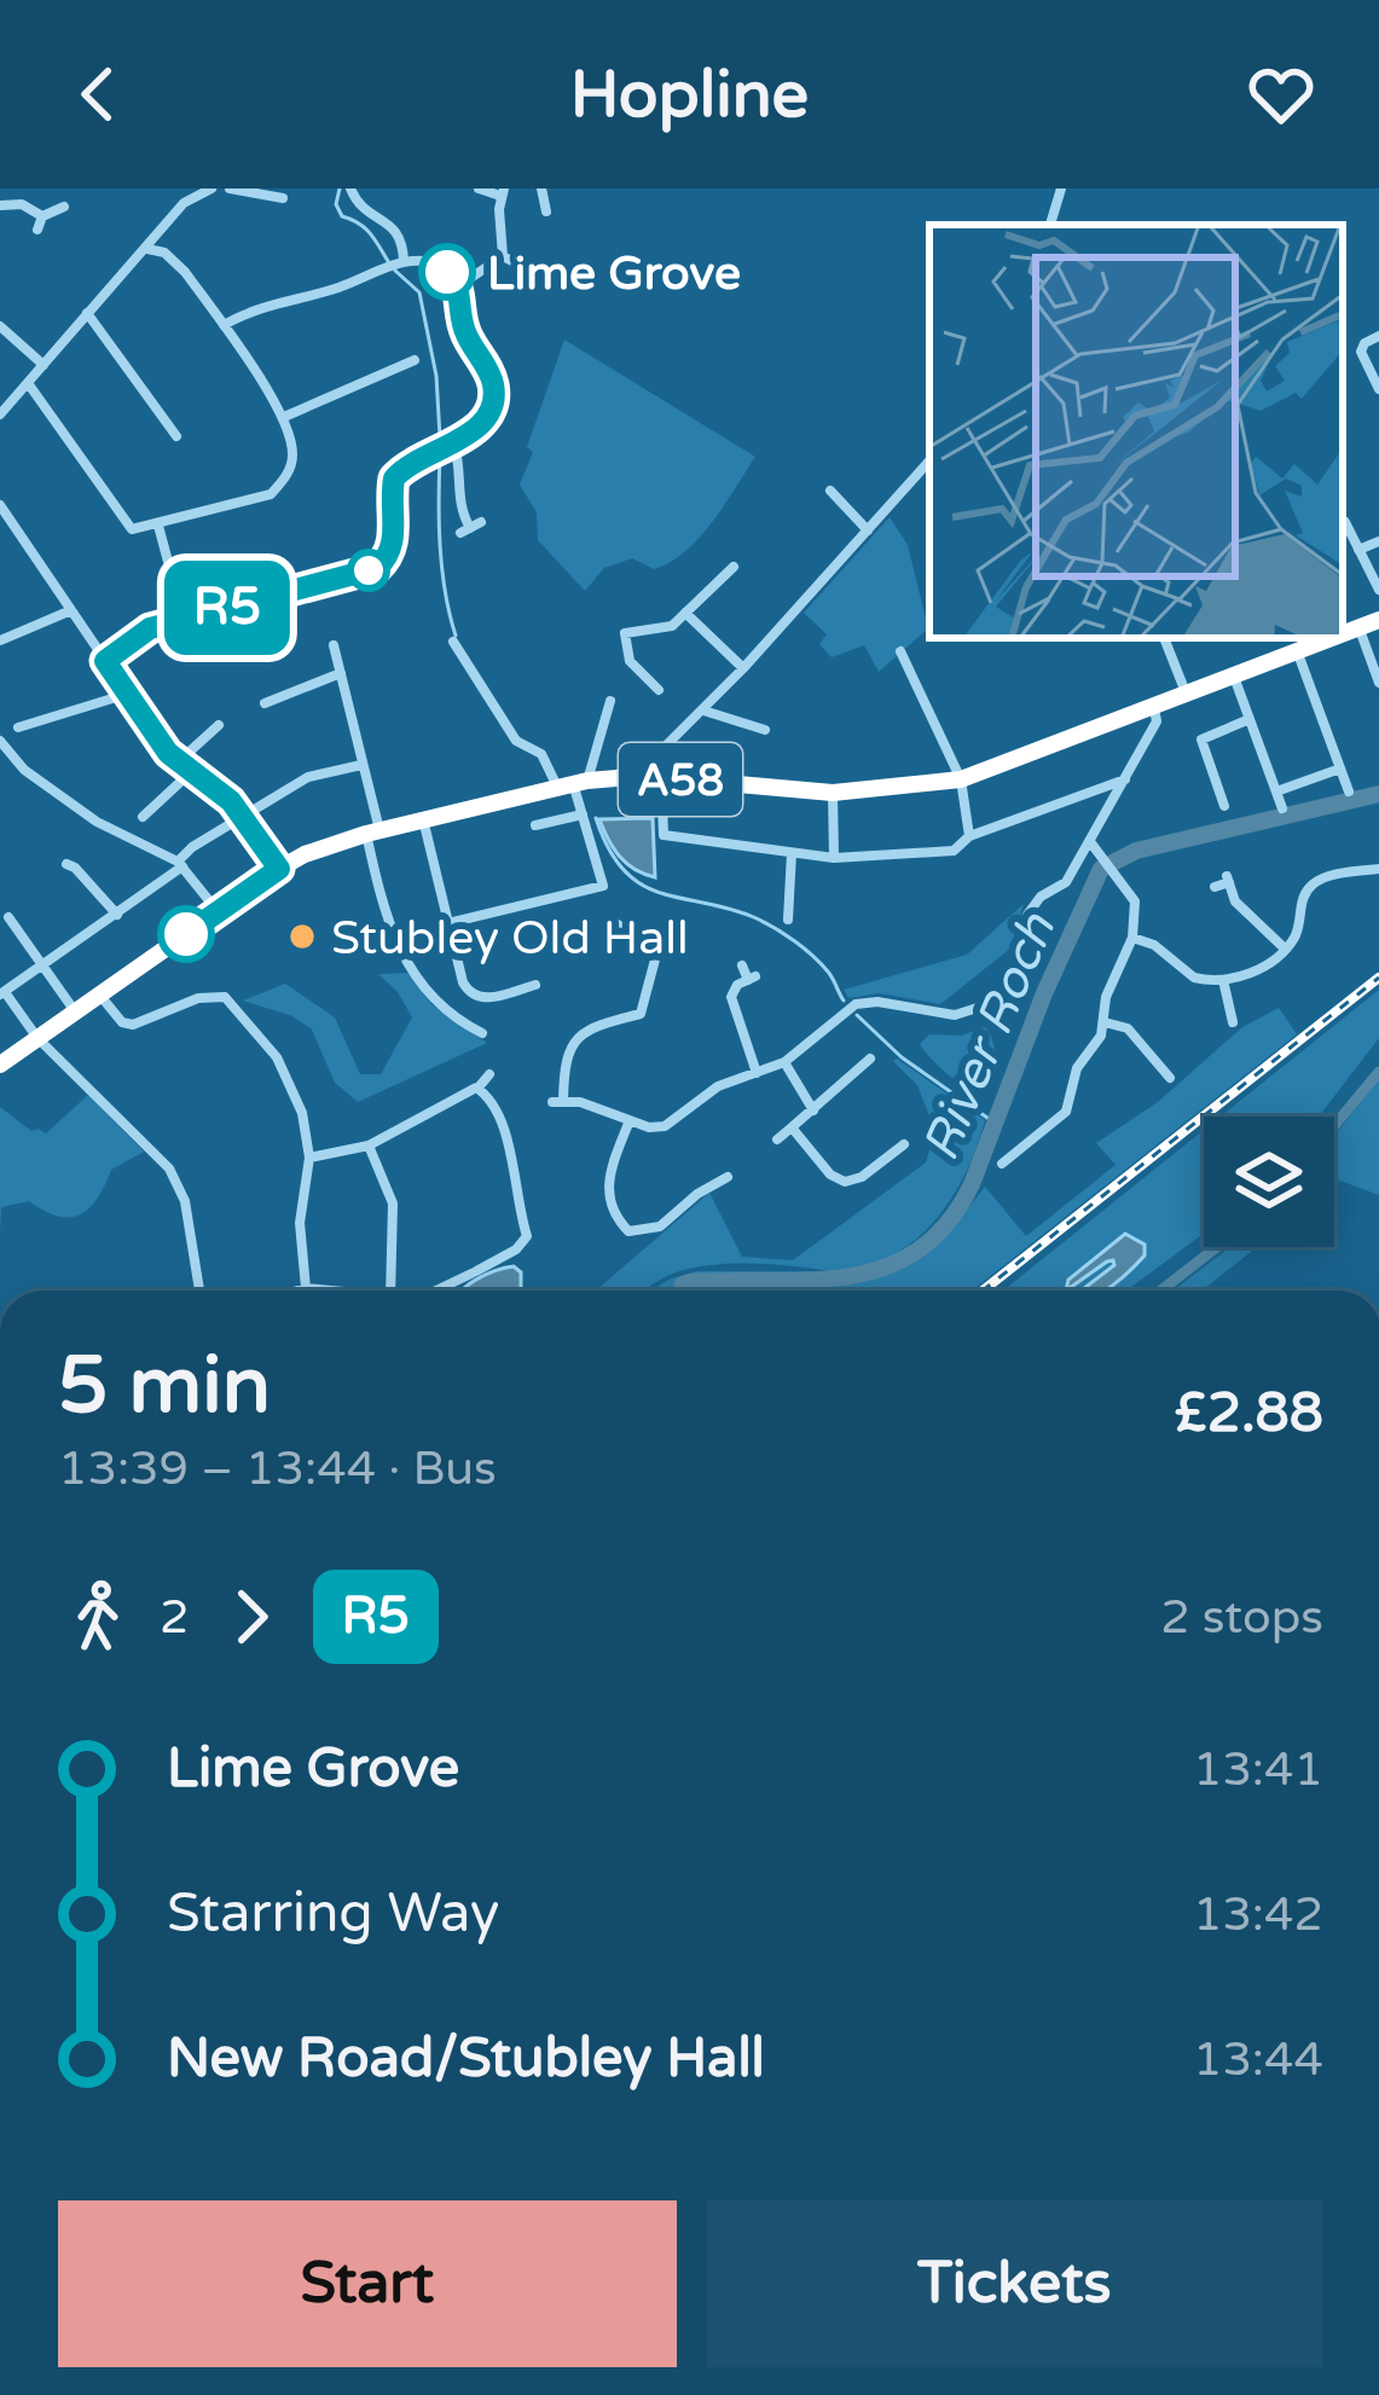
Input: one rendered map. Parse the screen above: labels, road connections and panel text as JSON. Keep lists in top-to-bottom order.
{
  "streets": {
    "highway": ["A58"]
  },
  "water": ["River Roch"],
  "places": ["Lime Grove", "Stubley Old Hall"],
  "lines": ["bus line R5"],
  "page": {
    "header": "Hopline",
    "on_map": "R5",
    "heading": ["5 min", "13:39 – 13:44 · Bus", "£2.88"],
    "legs": ["2", "R5", "2 stops"],
    "list": [
      {
        "name": "Lime Grove",
        "value": "13:41"
      },
      {
        "name": "Starring Way",
        "value": "13:42"
      },
      {
        "name": "New Road/Stubley Hall",
        "value": "13:44"
      }
    ],
    "buttons": ["Start", "Tickets"]
  }
}
